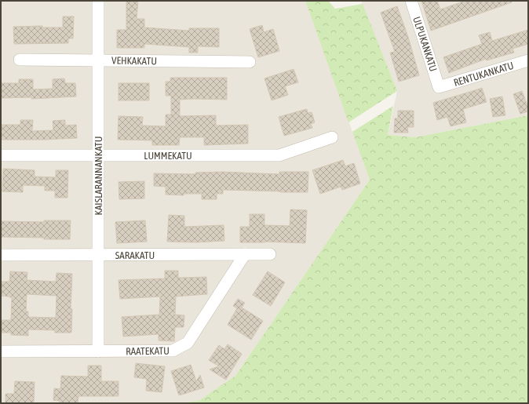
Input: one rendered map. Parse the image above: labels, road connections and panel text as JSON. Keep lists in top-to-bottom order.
{
  "streets": {
    "street": [
      "ULPUKANKATU",
      "VEHKAKATU",
      "RENTUKANKATU",
      "LUMMEKATU",
      "KAISLARANNANKATU",
      "SARAKATU",
      "RAATEKATU"
    ]
  },
  "crossings": [
    ["ULPUKANKATU", "RENTUKANKATU"],
    ["VEHKAKATU", "KAISLARANNANKATU"],
    ["LUMMEKATU", "KAISLARANNANKATU"],
    ["KAISLARANNANKATU", "SARAKATU"],
    ["KAISLARANNANKATU", "RAATEKATU"],
    ["SARAKATU", "RAATEKATU"]
  ]
}
